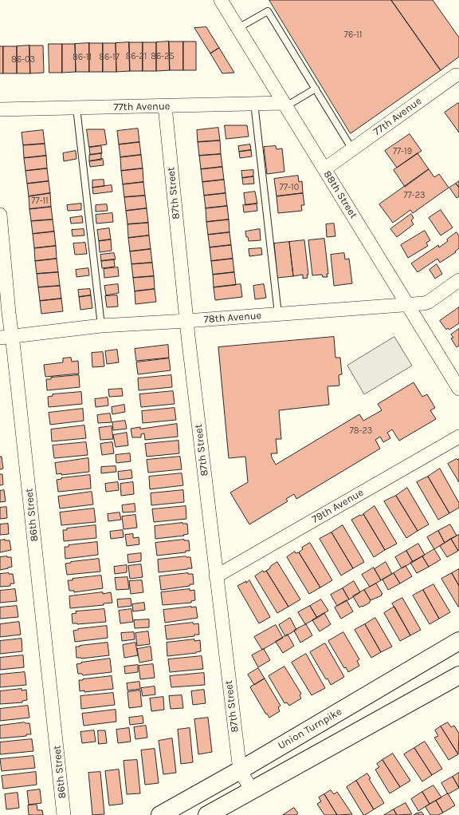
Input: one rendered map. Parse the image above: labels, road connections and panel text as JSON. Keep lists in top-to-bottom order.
{
  "streets": {
    "main road": ["Union Turnpike"],
    "street": [
      "77th Avenue",
      "87th Street",
      "88th Street",
      "78th Avenue",
      "79th Avenue",
      "86th Street"
    ]
  },
  "crossings": [
    ["77th Avenue", "87th Street"],
    ["77th Avenue", "88th Street"],
    ["87th Street", "78th Avenue"],
    ["87th Street", "79th Avenue"],
    ["87th Street", "Union Turnpike"],
    ["88th Street", "78th Avenue"],
    ["78th Avenue", "86th Street"]
  ],
  "house_numbers": [
    "76-11",
    "86-21",
    "86-25",
    "86-11",
    "86-17",
    "86-03",
    "77-19",
    "77-10",
    "77-23",
    "77-11",
    "78-23"
  ]
}
